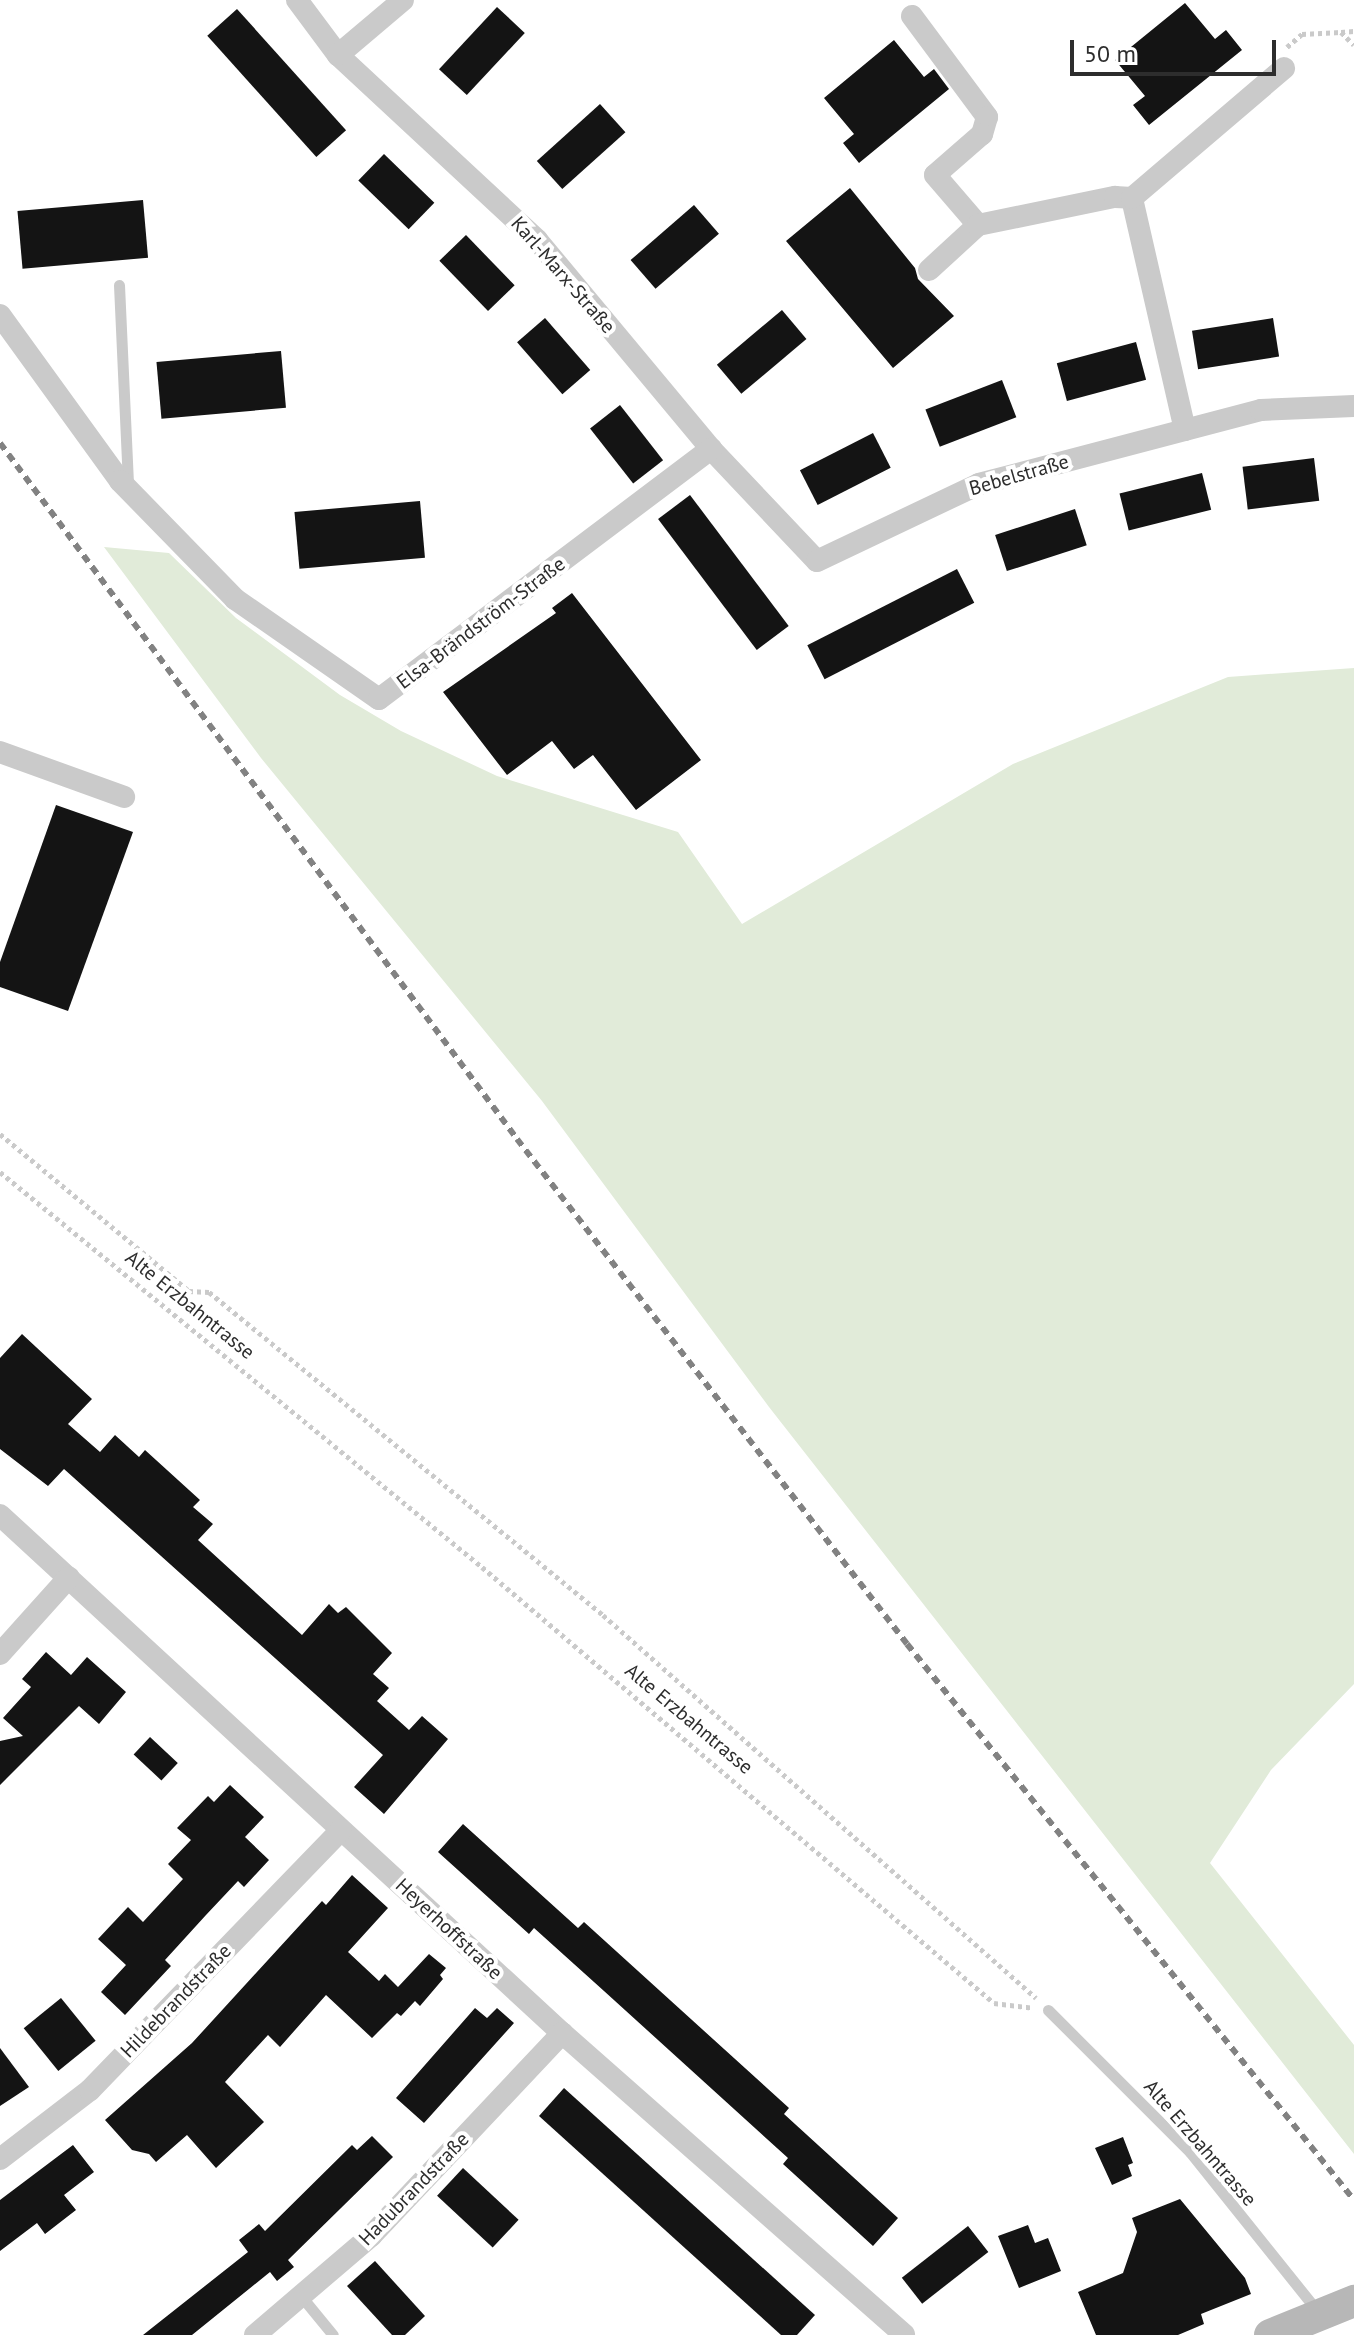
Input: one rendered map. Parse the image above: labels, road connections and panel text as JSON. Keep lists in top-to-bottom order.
{
  "streets": {
    "street": [
      "Karl-Marx-Straße",
      "Bebelstraße",
      "Elsa-Brändström-Straße",
      "Heyerhoffstraße",
      "Hildebrandstraße",
      "Hadubrandstraße"
    ],
    "lane": ["Alte Erzbahntrasse"]
  },
  "crossings": [
    ["Karl-Marx-Straße", "Bebelstraße"],
    ["Karl-Marx-Straße", "Elsa-Brändström-Straße"],
    ["Heyerhoffstraße", "Hildebrandstraße"],
    ["Heyerhoffstraße", "Hadubrandstraße"]
  ],
  "scale_bar": "50 m"
}
